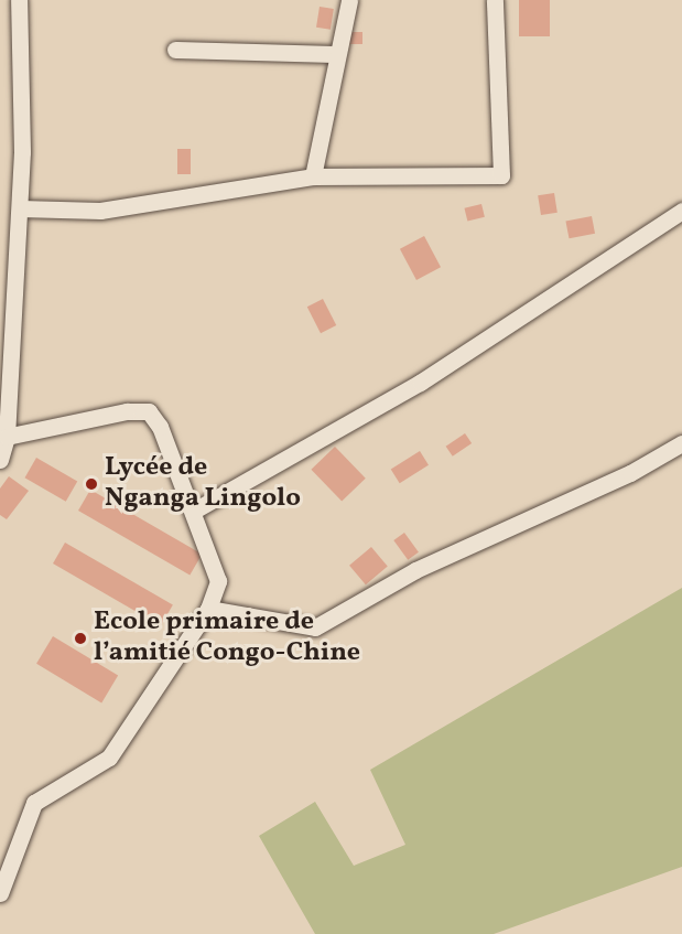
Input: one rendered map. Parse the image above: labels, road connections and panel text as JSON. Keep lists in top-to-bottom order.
{
  "places": ["Lycée de Nganga Lingolo", "Ecole primaire de l’amitié Congo-Chine"]
}
